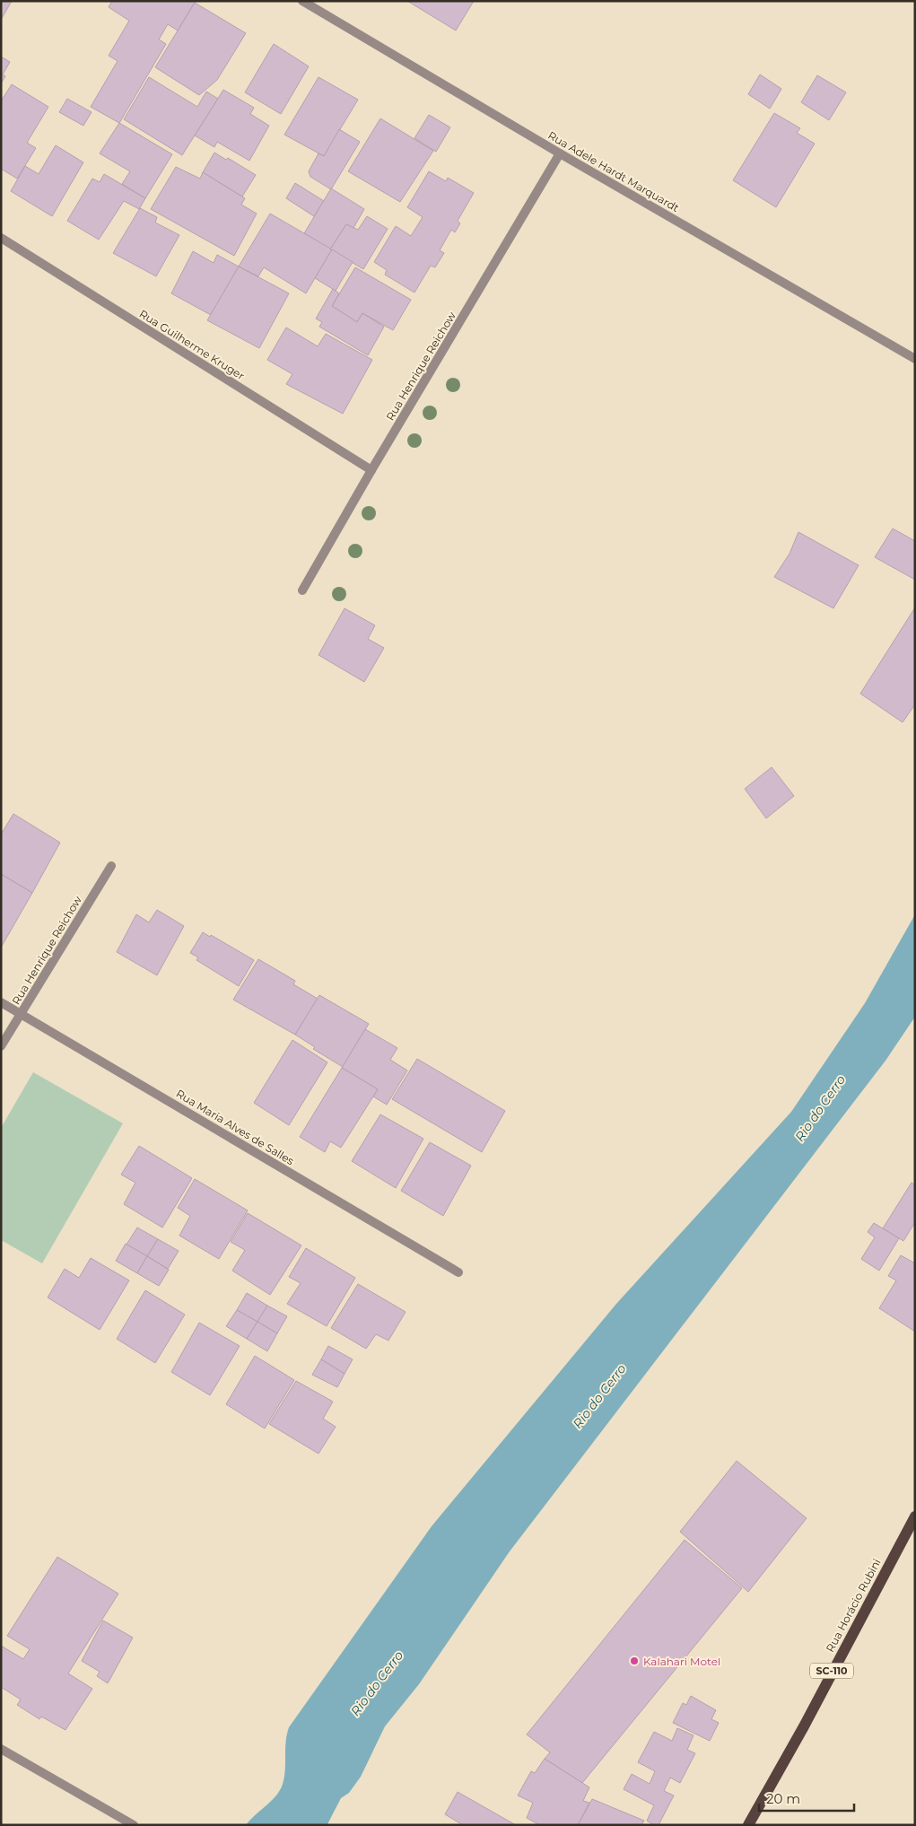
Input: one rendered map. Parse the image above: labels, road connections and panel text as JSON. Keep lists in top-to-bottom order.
{
  "streets": {
    "main road": ["Rua Horácio Rubini", "SC-110"],
    "street": [
      "Rua Adele Hardt Marquardt",
      "Rua Guilherme Kruger",
      "Rua Henrique Reichow",
      "Rua Maria Alves de Salles"
    ]
  },
  "crossings": [
    ["Rua Adele Hardt Marquardt", "Rua Henrique Reichow"],
    ["Rua Guilherme Kruger", "Rua Henrique Reichow"],
    ["Rua Henrique Reichow", "Rua Maria Alves de Salles"]
  ],
  "water": ["Rio do Cerro"],
  "places": ["Kalahari Motel"],
  "scale_bar": "20 m"
}
